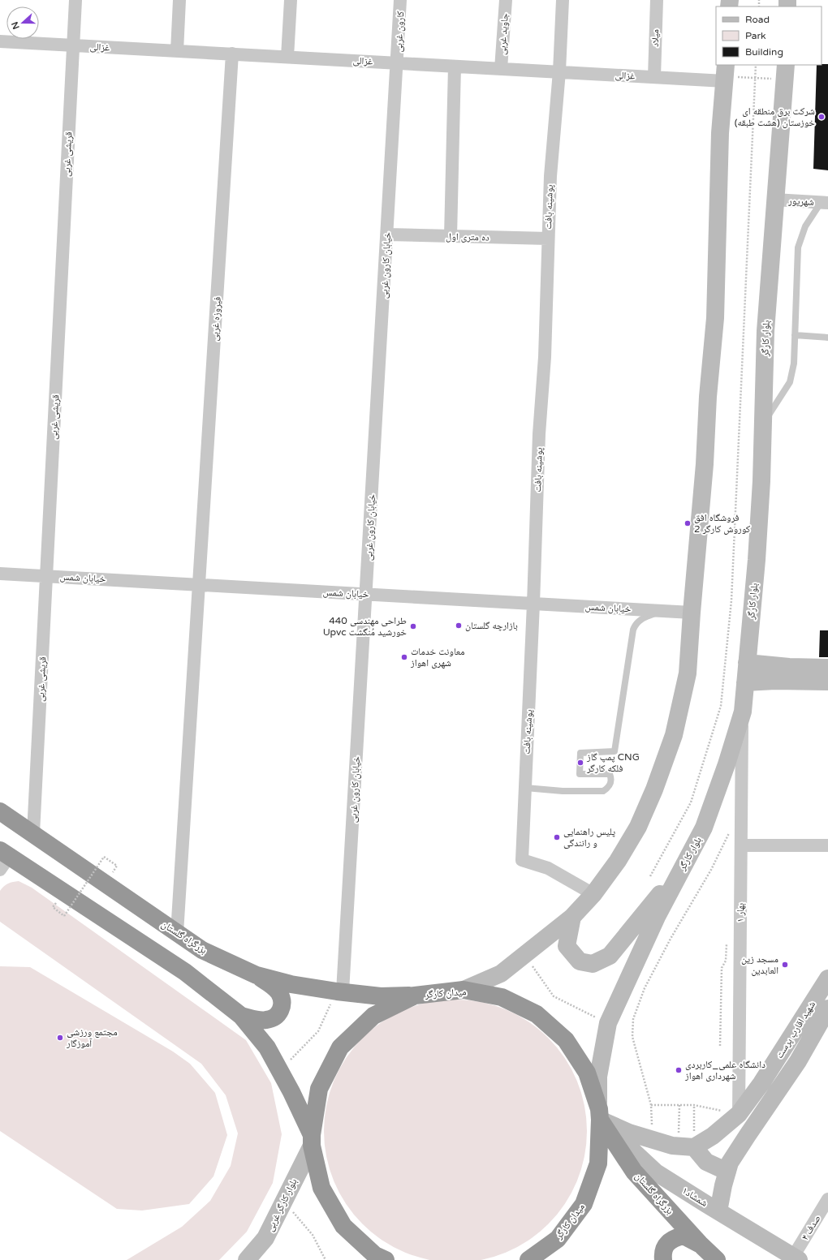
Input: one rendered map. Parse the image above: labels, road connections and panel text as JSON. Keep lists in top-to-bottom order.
{
  "streets": {
    "highway": ["بزرگراه گلستان", "میدان کارگر"],
    "main road": [
      "بلوار کارگر",
      "شهید اقارب پرست",
      "شمشاد۱",
      "بلوار کارگر غربی"
    ],
    "street": [
      "کارون غربی",
      "جاوید غربی",
      "میلاد",
      "غزالی",
      "قریشی غربی",
      "شهریور",
      "پوشینه بافت",
      "ده متری اول",
      "خیابان کارون غربی",
      "فیروزه غربی",
      "خیابان شمس",
      "بهار ۱",
      "صدف ۴"
    ]
  },
  "crossings": [
    ["کارون غربی", "غزالی"],
    ["کارون غربی", "خیابان کارون غربی"],
    ["جاوید غربی", "غزالی"],
    ["میلاد", "غزالی"],
    ["غزالی", "قریشی غربی"],
    ["غزالی", "پوشینه بافت"],
    ["غزالی", "خیابان کارون غربی"],
    ["غزالی", "فیروزه غربی"],
    ["قریشی غربی", "خیابان شمس"],
    ["قریشی غربی", "بزرگراه گلستان"],
    ["شهریور", "بلوار کارگر"],
    ["پوشینه بافت", "ده متری اول"],
    ["پوشینه بافت", "خیابان شمس"],
    ["ده متری اول", "خیابان کارون غربی"],
    ["خیابان کارون غربی", "خیابان شمس"],
    ["خیابان کارون غربی", "بزرگراه گلستان"],
    ["فیروزه غربی", "خیابان شمس"],
    ["فیروزه غربی", "بزرگراه گلستان"],
    ["بلوار کارگر", "بهار ۱"],
    ["بلوار کارگر", "بزرگراه گلستان"],
    ["بلوار کارگر", "میدان کارگر"],
    ["بلوار کارگر", "شمشاد۱"],
    ["بهار ۱", "شهید اقارب پرست"],
    ["بزرگراه گلستان", "میدان کارگر"],
    ["بزرگراه گلستان", "شمشاد۱"],
    ["میدان کارگر", "شمشاد۱"],
    ["میدان کارگر", "بلوار کارگر غربی"],
    ["شهید اقارب پرست", "شمشاد۱"],
    ["شمشاد۱", "صدف ۴"]
  ],
  "places": [
    "شرکت برق منطقه ای خوزستان (هشت طبقه)",
    "فروشگاه افق کوروش کارگر 2",
    "بازارچه گلستان",
    "طراحی مهندسی 440 Upvc خورشید مُنگشت",
    "معاونت خدمات شهری اهواز",
    "پمپ گاز CNG فلکه کارگر",
    "پلیس راهنمایی و رانندگی",
    "مسجد زین العابدین",
    "مجتمع ورزشی آموزگار",
    "دانشگاه علمی_کاربردی شهرداری اهواز"
  ],
  "legend": ["Road", "Park", "Building"],
  "north": "left"
}
